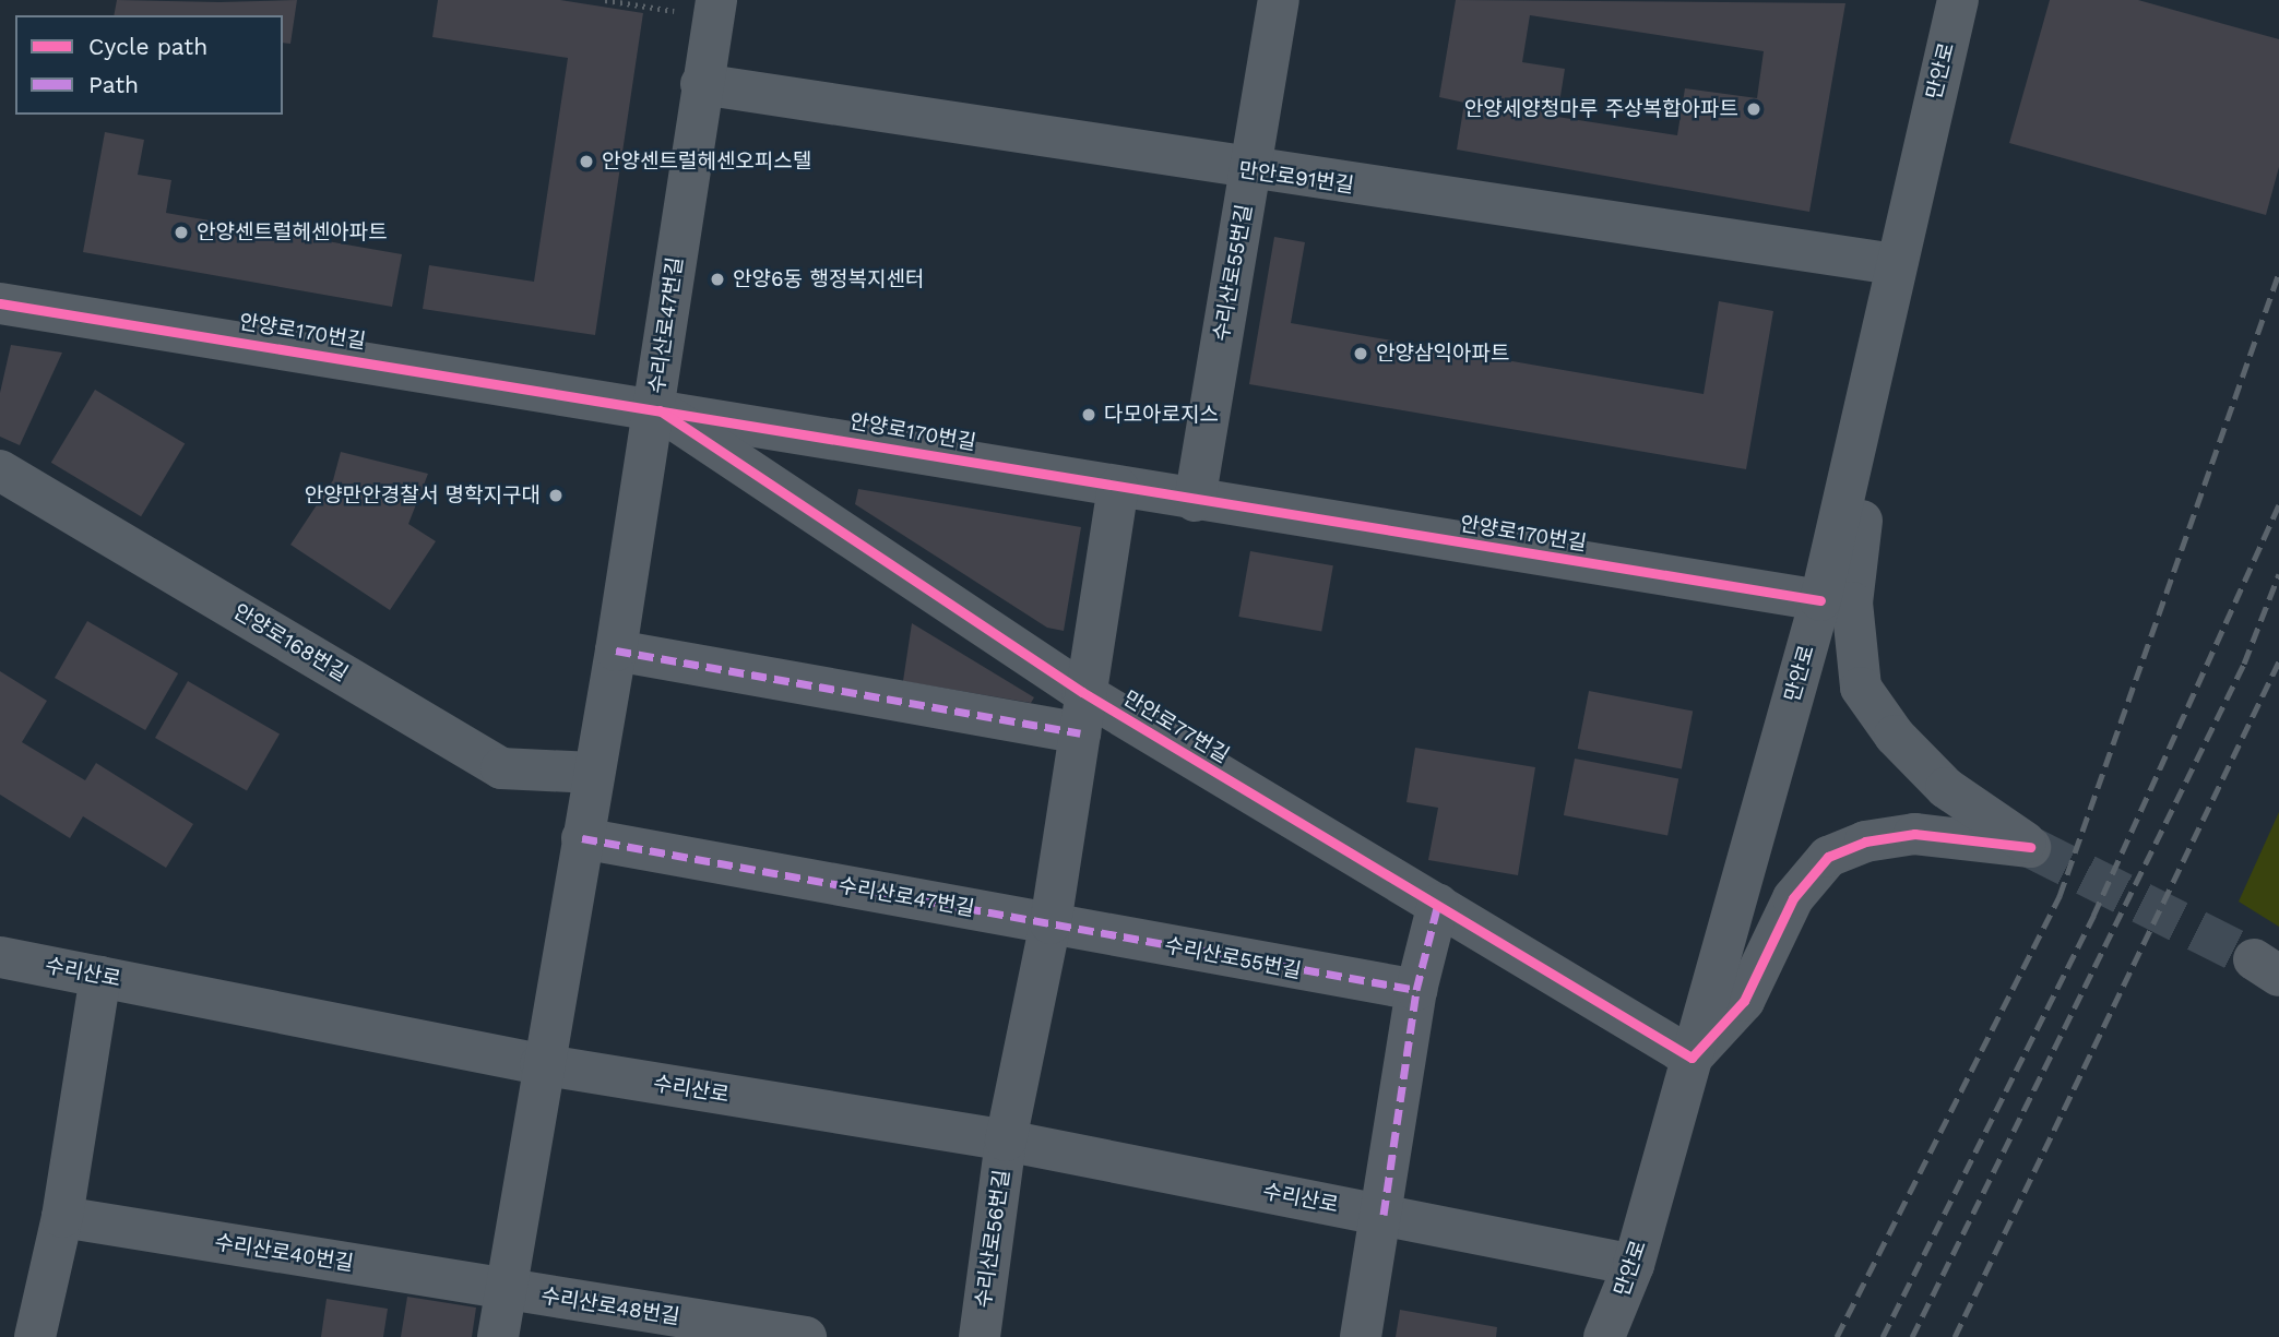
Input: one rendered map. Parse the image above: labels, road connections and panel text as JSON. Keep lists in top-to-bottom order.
{
  "streets": {
    "street": [
      "만안로",
      "만안로91번길",
      "수리산로55번길",
      "수리산로47번길",
      "안양로170번길",
      "안양로168번길",
      "만안로77번길",
      "수리산로",
      "수리산로56번길",
      "수리산로40번길",
      "수리산로48번길"
    ]
  },
  "crossings": [
    ["만안로", "만안로91번길"],
    ["만안로", "안양로170번길"],
    ["만안로", "만안로77번길"],
    ["만안로", "수리산로"],
    ["만안로91번길", "수리산로55번길"],
    ["만안로91번길", "수리산로47번길"],
    ["수리산로55번길", "수리산로47번길"],
    ["수리산로55번길", "안양로170번길"],
    ["수리산로47번길", "안양로170번길"],
    ["수리산로47번길", "안양로168번길"],
    ["수리산로47번길", "만안로77번길"],
    ["수리산로47번길", "수리산로"],
    ["안양로170번길", "만안로77번길"],
    ["수리산로", "수리산로56번길"],
    ["수리산로40번길", "수리산로48번길"]
  ],
  "places": [
    "안양세양청마루 주상복합아파트",
    "안양센트럴헤센오피스텔",
    "안양센트럴헤센아파트",
    "안양6동 행정복지센터",
    "안양삼익아파트",
    "다모아로지스",
    "안양만안경찰서 명학지구대"
  ],
  "legend": ["Cycle path", "Path"]
}
